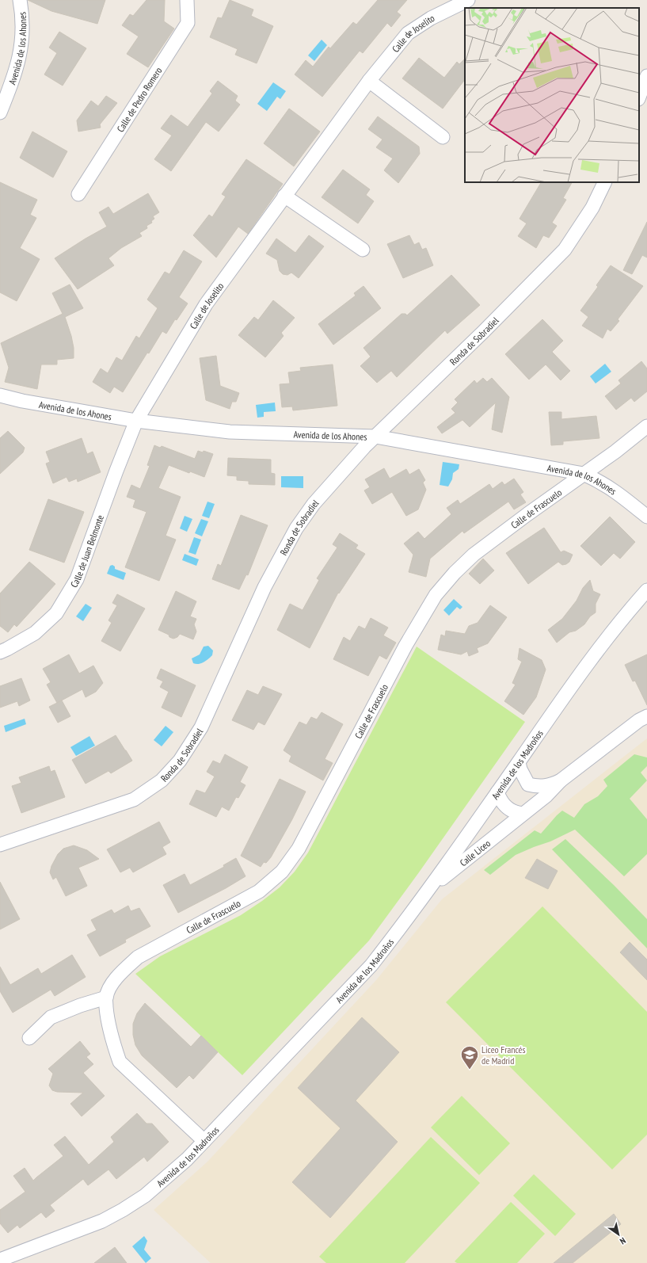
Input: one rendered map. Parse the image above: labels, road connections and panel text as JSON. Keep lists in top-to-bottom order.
{
  "streets": {
    "street": [
      "Calle de Joselito",
      "Avenida de los Ahones",
      "Calle de Pedro Romero",
      "Ronda de Sobradiel",
      "Calle de Frascuelo",
      "Calle de Juan Belmonte",
      "Avenida de los Madroños",
      "Calle Liceo"
    ]
  },
  "crossings": [
    ["Calle de Joselito", "Avenida de los Ahones"],
    ["Calle de Joselito", "Calle de Juan Belmonte"],
    ["Avenida de los Ahones", "Ronda de Sobradiel"],
    ["Avenida de los Ahones", "Calle de Frascuelo"],
    ["Avenida de los Ahones", "Calle de Juan Belmonte"],
    ["Calle de Frascuelo", "Avenida de los Madroños"],
    ["Avenida de los Madroños", "Calle Liceo"]
  ],
  "places": {
    "school or university": ["Liceo Francés de Madrid"]
  },
  "north": "bottom right"
}
